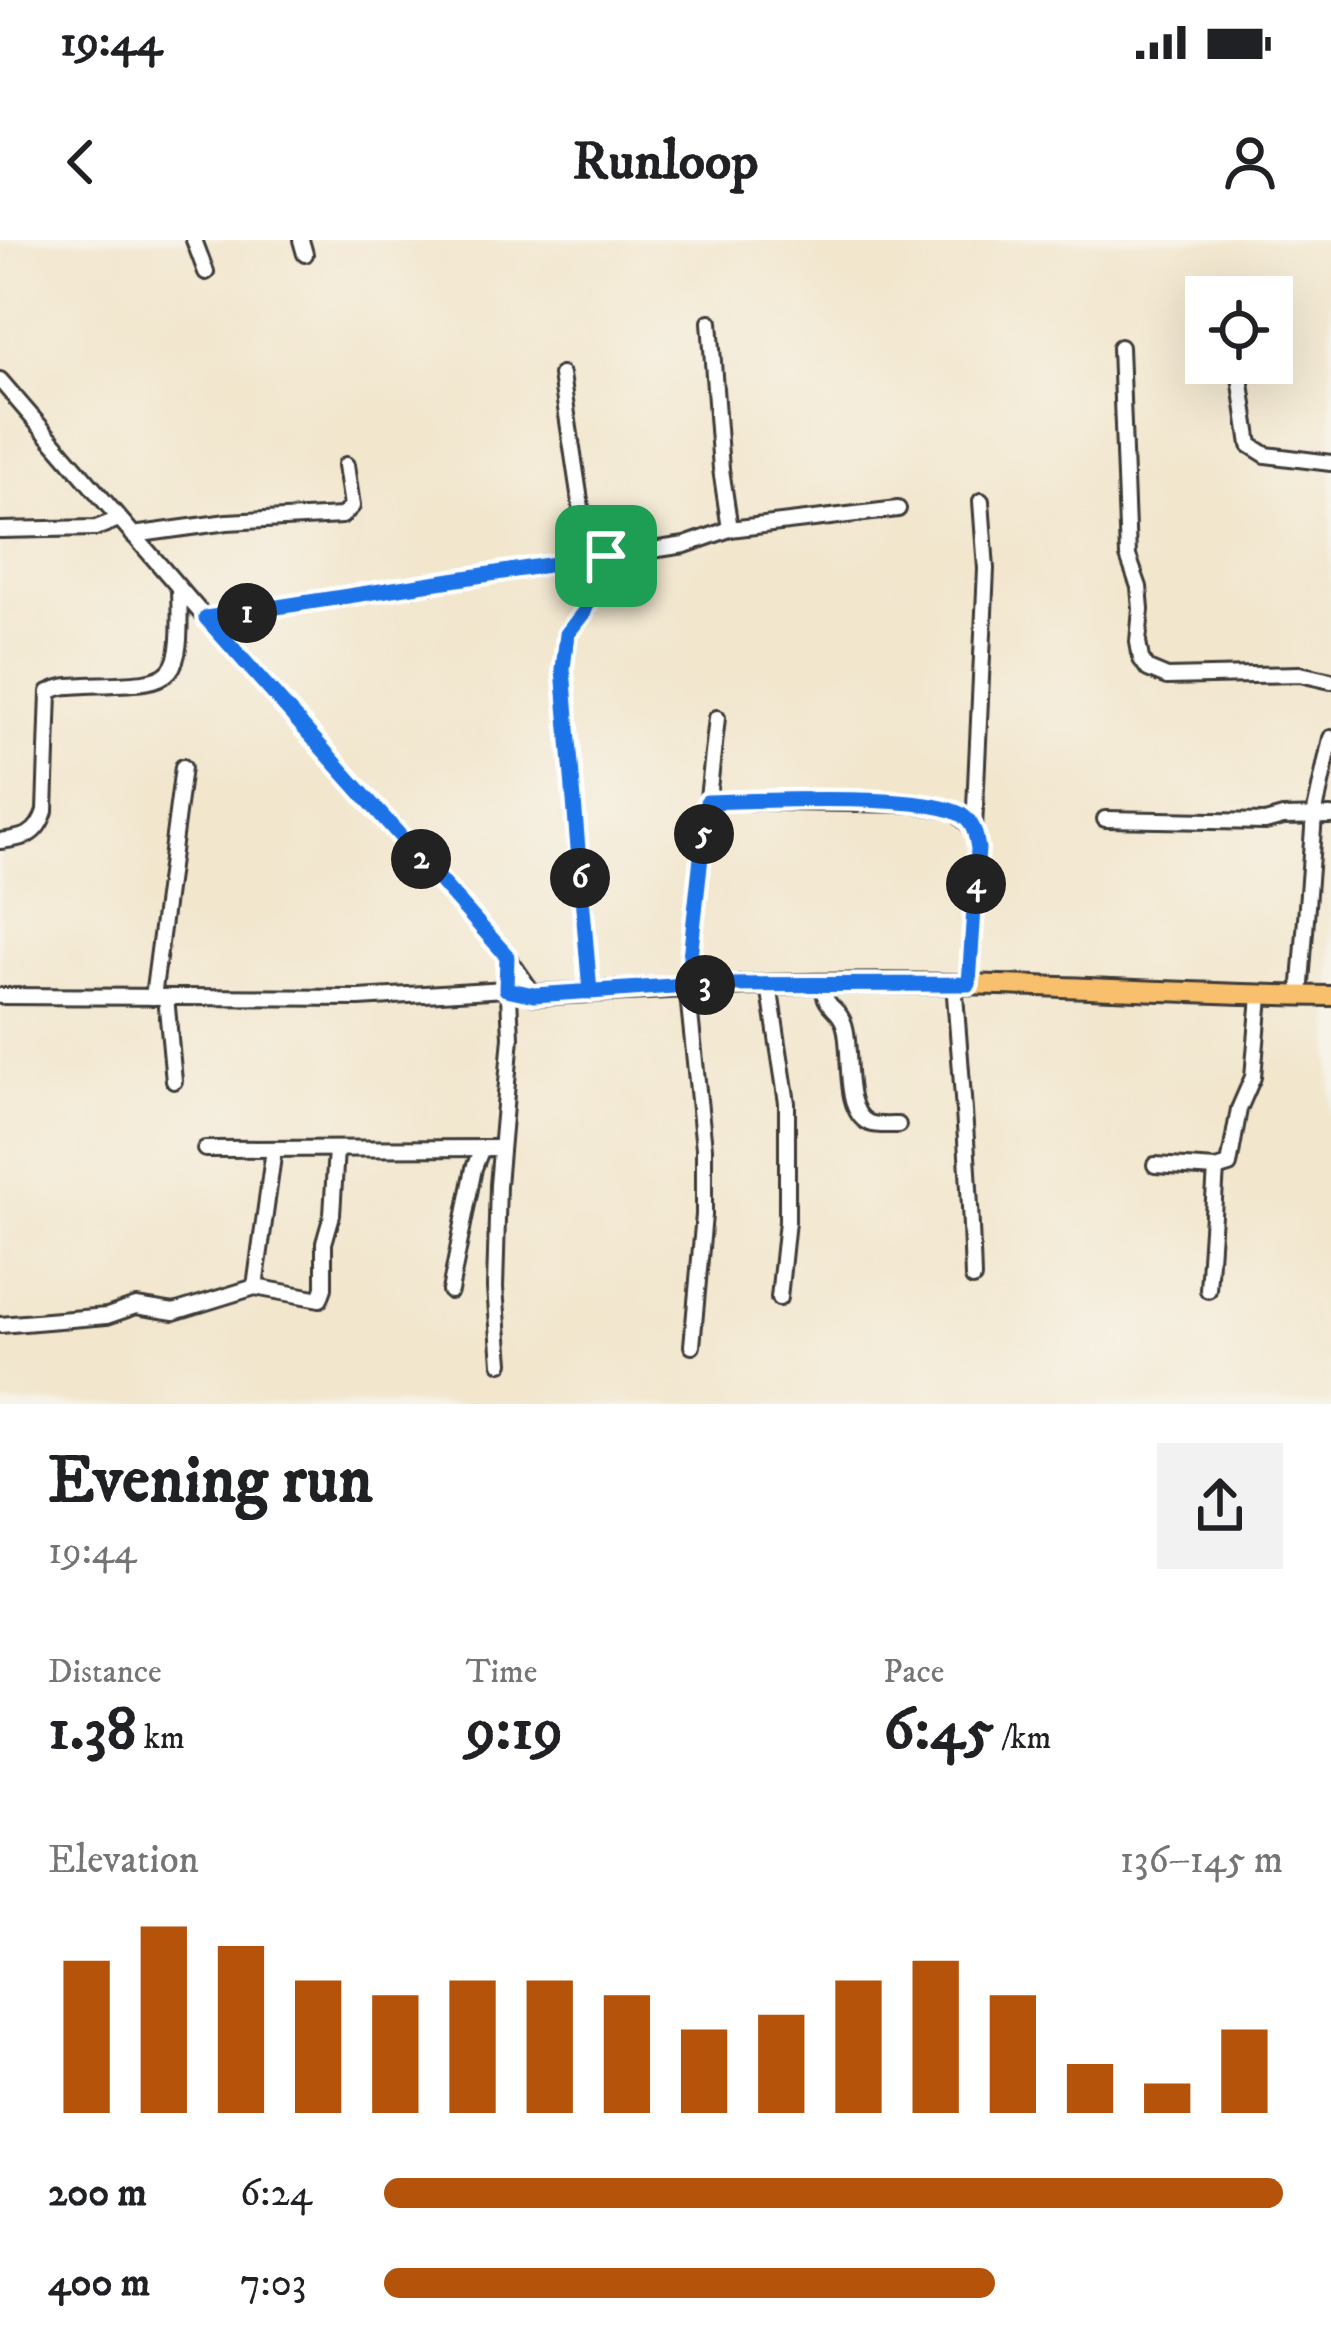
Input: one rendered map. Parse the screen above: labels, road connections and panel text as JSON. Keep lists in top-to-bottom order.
{
  "page": {
    "status": "19:44",
    "header": "Runloop",
    "pins": [
      "1",
      "5",
      "2",
      "6",
      "4",
      "3"
    ],
    "heading": ["Evening run", "19:44"],
    "stats": [
      ["Distance", "1.38 km"],
      ["Time", "9:19"],
      ["Pace", "6:45 /km"]
    ],
    "chart": ["Elevation", "136–145 m"],
    "list": [
      {
        "name": "200 m",
        "note": "6:24"
      },
      {
        "name": "400 m",
        "note": "7:03"
      }
    ]
  }
}
